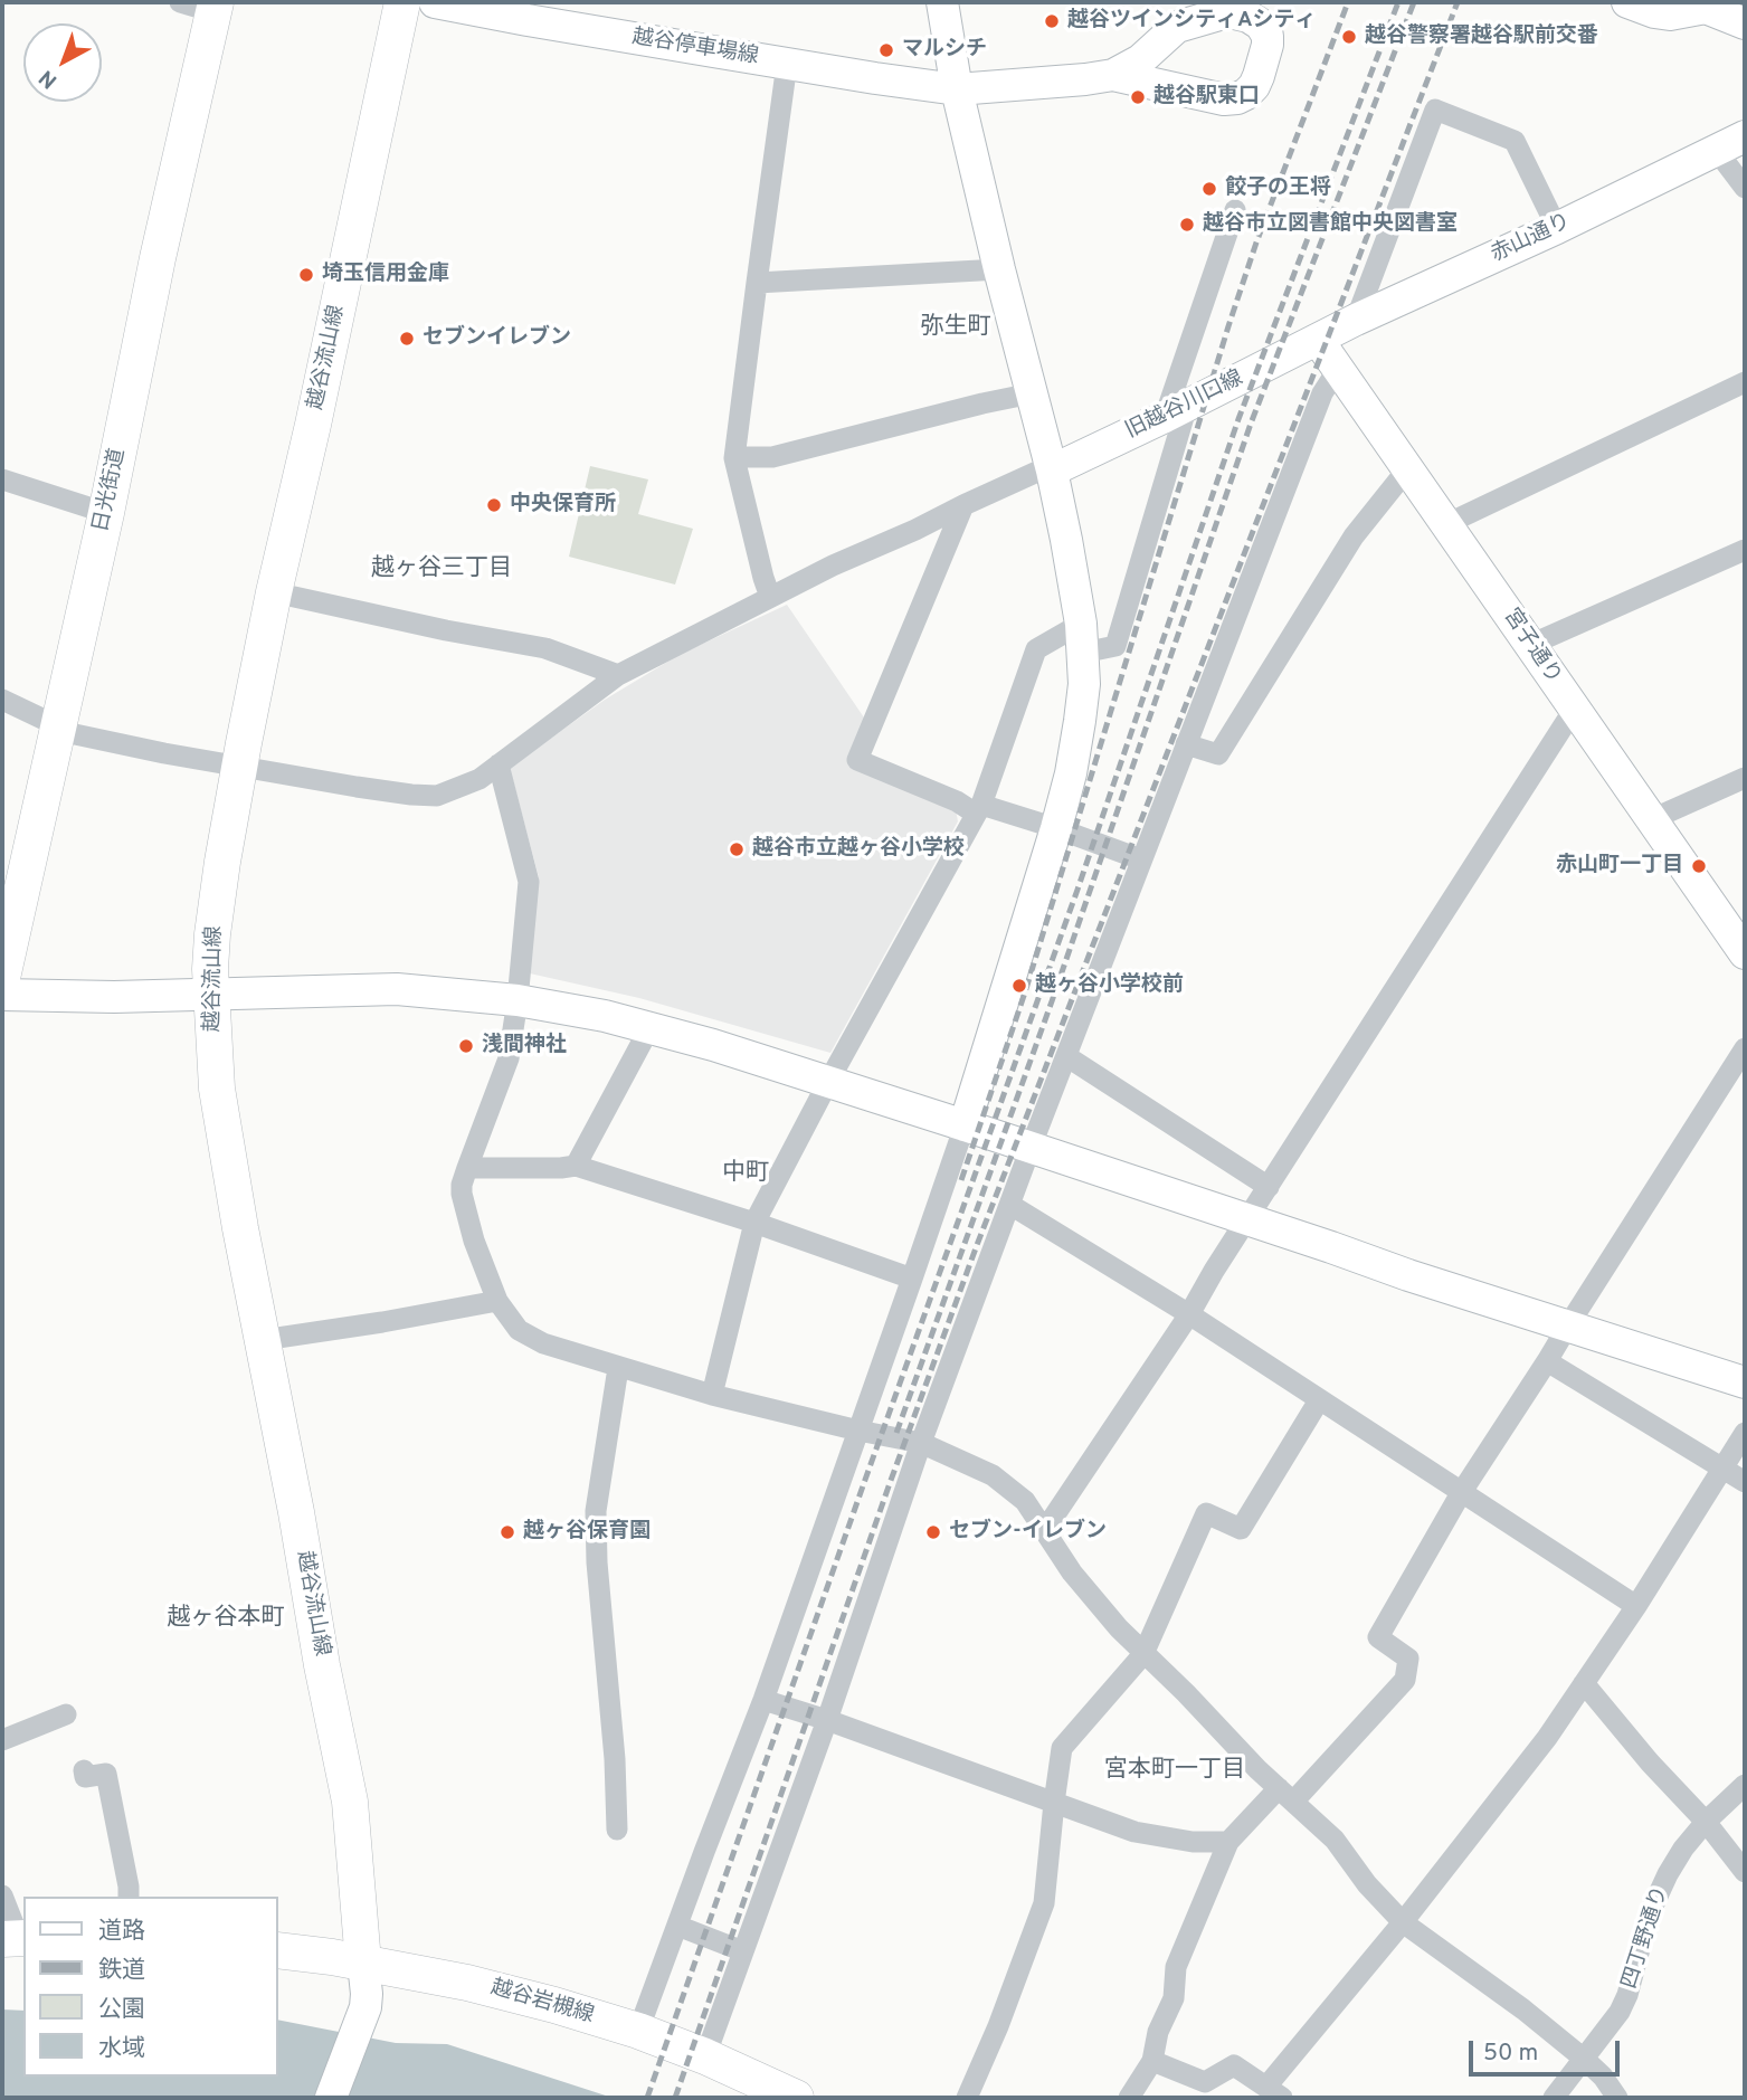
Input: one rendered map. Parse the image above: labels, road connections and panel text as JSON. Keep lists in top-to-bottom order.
{
  "streets": {
    "main road": ["越谷流山線", "日光街道", "越谷岩槻線"],
    "street": [
      "越谷停車場線",
      "赤山通り",
      "旧越谷川口線",
      "宮子通り",
      "四丁野通り"
    ]
  },
  "crossings": [
    ["赤山通り", "旧越谷川口線"],
    ["赤山通り", "宮子通り"],
    ["越谷流山線", "越谷岩槻線"],
    ["旧越谷川口線", "宮子通り"]
  ],
  "districts": [
    "弥生町",
    "越ヶ谷三丁目",
    "中町",
    "越ヶ谷本町",
    "宮本町一丁目"
  ],
  "places": [
    "越谷ツインシティAシティ",
    "越谷警察署越谷駅前交番",
    "マルシチ",
    "越谷駅東口",
    "餃子の王将",
    "越谷市立図書館中央図書室",
    "埼玉信用金庫",
    "セブンイレブン",
    "中央保育所",
    "越谷市立越ヶ谷小学校",
    "赤山町一丁目",
    "越ヶ谷小学校前",
    "浅間神社",
    "越ヶ谷保育園",
    "セブン-イレブン"
  ],
  "legend": [
    "道路",
    "鉄道",
    "公園",
    "水域"
  ],
  "scale_bar": "50 m",
  "north": "bottom left"
}
